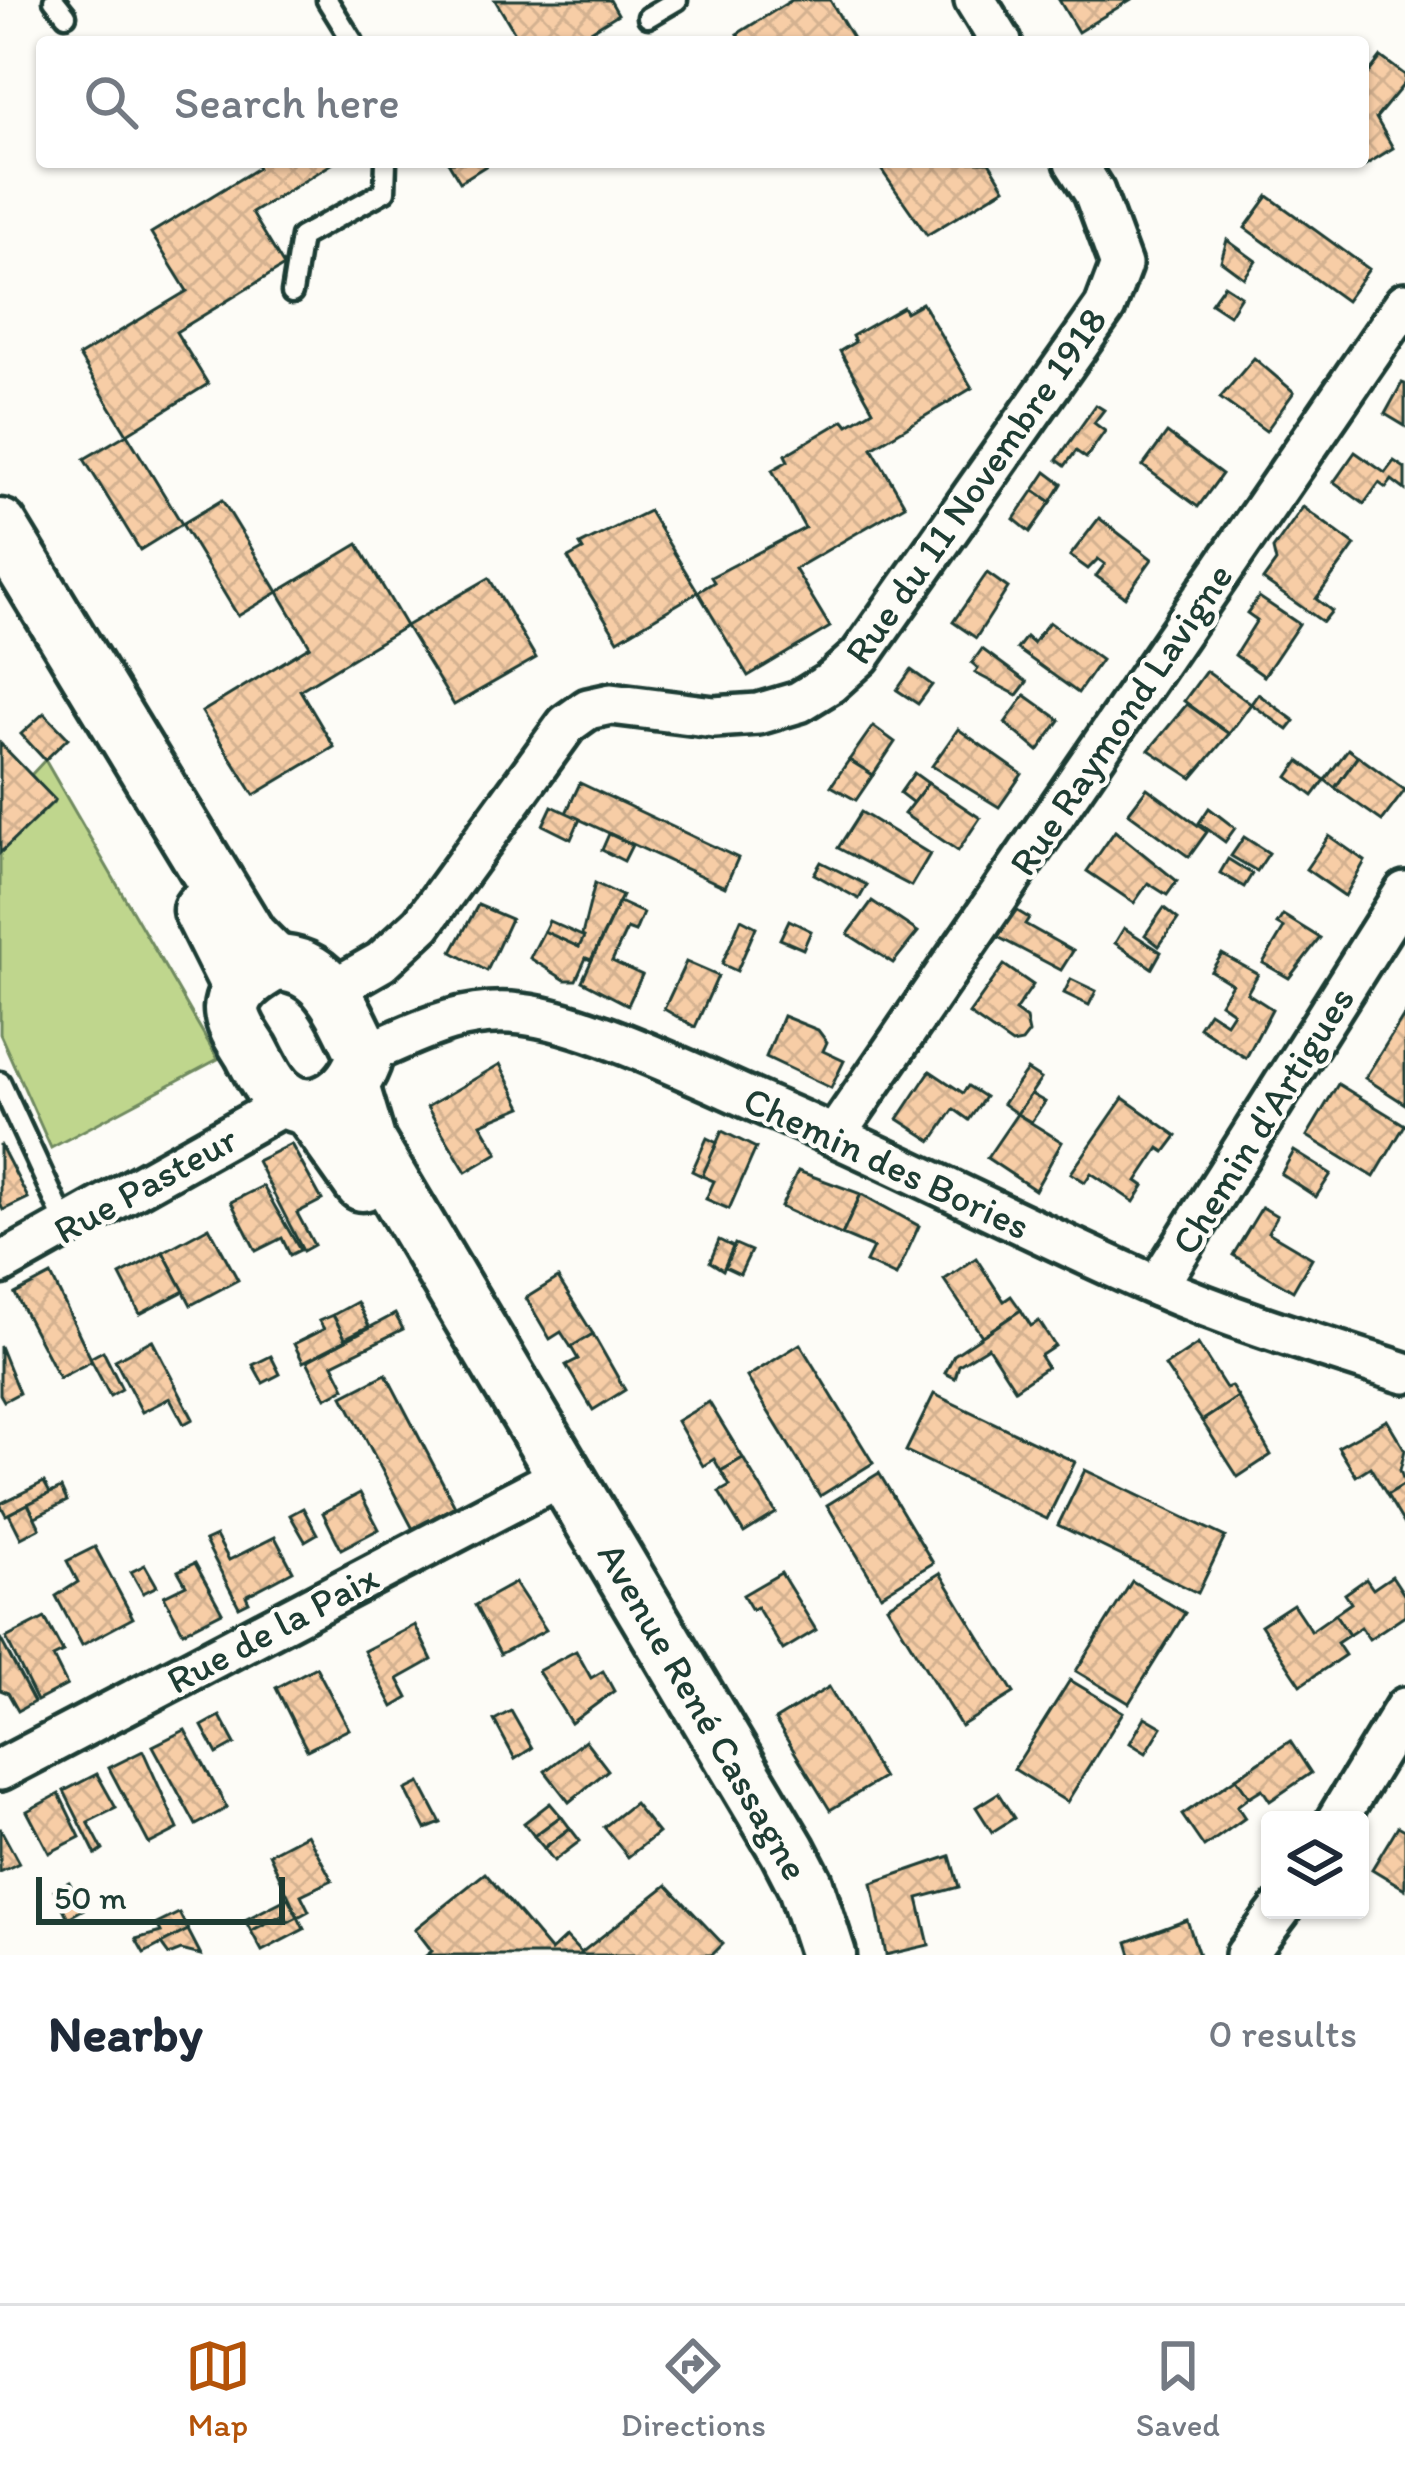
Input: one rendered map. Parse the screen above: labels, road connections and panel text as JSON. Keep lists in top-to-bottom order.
{
  "streets": {
    "main road": ["Avenue René Cassagne"],
    "street": [
      "Rue du 11 Novembre 1918",
      "Rue Raymond Lavigne",
      "Chemin d'Artigues",
      "Chemin des Bories",
      "Rue Pasteur",
      "Rue de la Paix"
    ]
  },
  "crossings": [
    ["Rue du 11 Novembre 1918", "Chemin des Bories"],
    ["Rue du 11 Novembre 1918", "Rue Pasteur"],
    ["Rue du 11 Novembre 1918", "Avenue René Cassagne"],
    ["Rue Raymond Lavigne", "Chemin des Bories"],
    ["Chemin d'Artigues", "Chemin des Bories"],
    ["Chemin des Bories", "Rue Pasteur"],
    ["Chemin des Bories", "Avenue René Cassagne"],
    ["Rue Pasteur", "Avenue René Cassagne"],
    ["Rue de la Paix", "Avenue René Cassagne"]
  ],
  "scale_bar": "50 m",
  "page": {
    "search": "Search here",
    "scale": "50 m",
    "heading": ["Nearby", "0 results"],
    "nav": ["Map", "Directions", "Saved"]
  }
}
